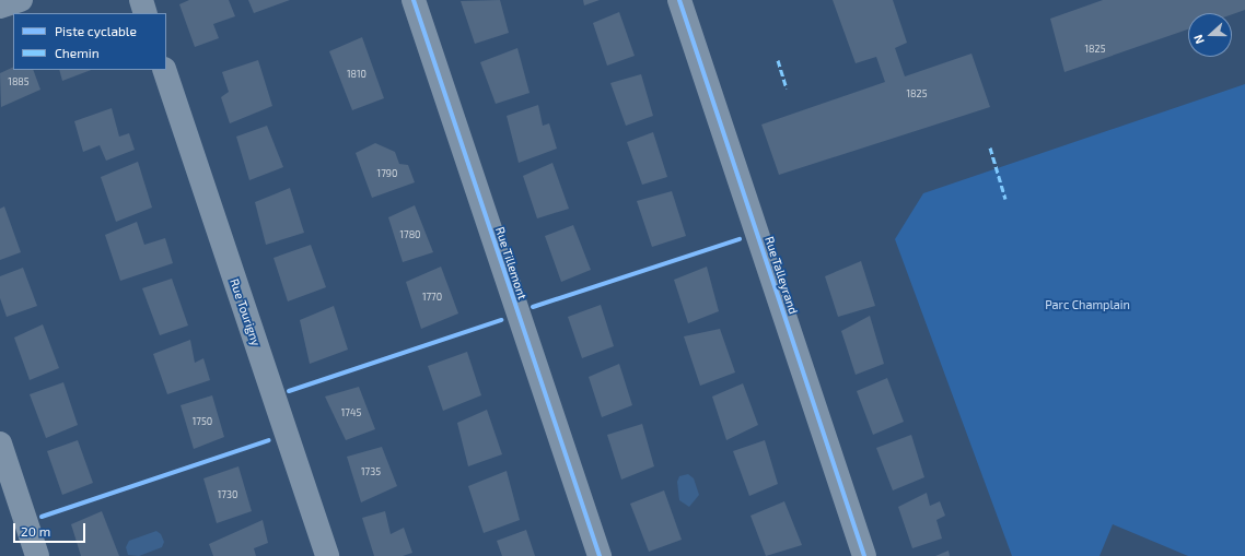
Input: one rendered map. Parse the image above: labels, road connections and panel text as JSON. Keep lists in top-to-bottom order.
{
  "streets": {
    "street": ["Rue Tillemont", "Rue Talleyrand", "Rue Tourigny"]
  },
  "parks": ["Parc Champlain"],
  "house_numbers": [
    "1825",
    "1810",
    "1885",
    "1825",
    "1790",
    "1780",
    "1770",
    "1745",
    "1750",
    "1735",
    "1730"
  ],
  "legend": ["Piste cyclable", "Chemin"],
  "scale_bar": "20 m",
  "north": "left"
}
